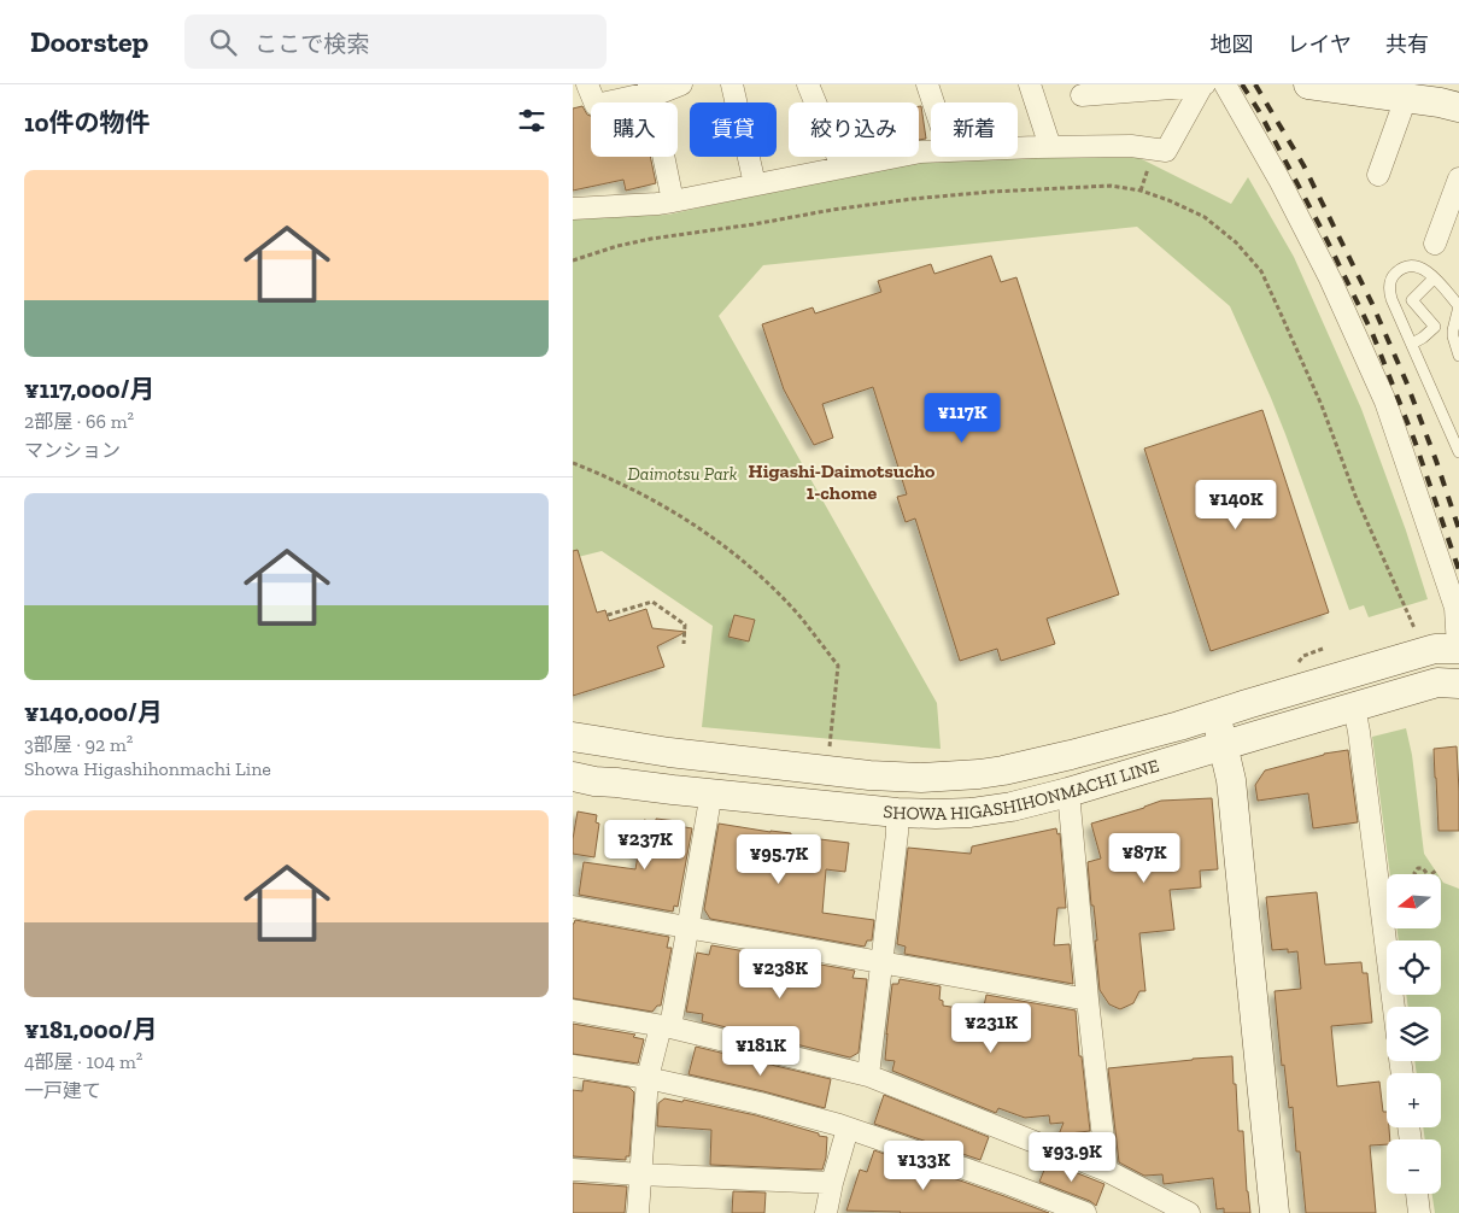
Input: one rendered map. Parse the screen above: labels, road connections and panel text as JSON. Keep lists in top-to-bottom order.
{
  "streets": {
    "main road": ["SHOWA HIGASHIHONMACHI LINE"]
  },
  "districts": ["Higashi-Daimotsucho 1-chome"],
  "parks": ["Daimotsu Park"],
  "north": "left",
  "page": {
    "header": "Doorstep",
    "search": "ここで検索",
    "nav": ["地図", "レイヤ", "共有"],
    "heading": "10件の物件",
    "chip": [
      "購入",
      "賃貸",
      "絞り込み",
      "新着"
    ],
    "list": [
      {
        "name": "¥117,000/月",
        "note": "2部屋 · 66 m² · マンション"
      },
      {
        "name": "¥140,000/月",
        "note": "3部屋 · 92 m² · Showa Higashihonmachi Line"
      },
      {
        "name": "¥181,000/月",
        "note": "4部屋 · 104 m² · 一戸建て"
      }
    ],
    "price": [
      "¥117K",
      "¥140K",
      "¥237K",
      "¥87K",
      "¥95.7K",
      "¥238K",
      "¥231K",
      "¥181K",
      "¥93.9K",
      "¥133K"
    ],
    "map_buttons": ["+", "−"]
  }
}
